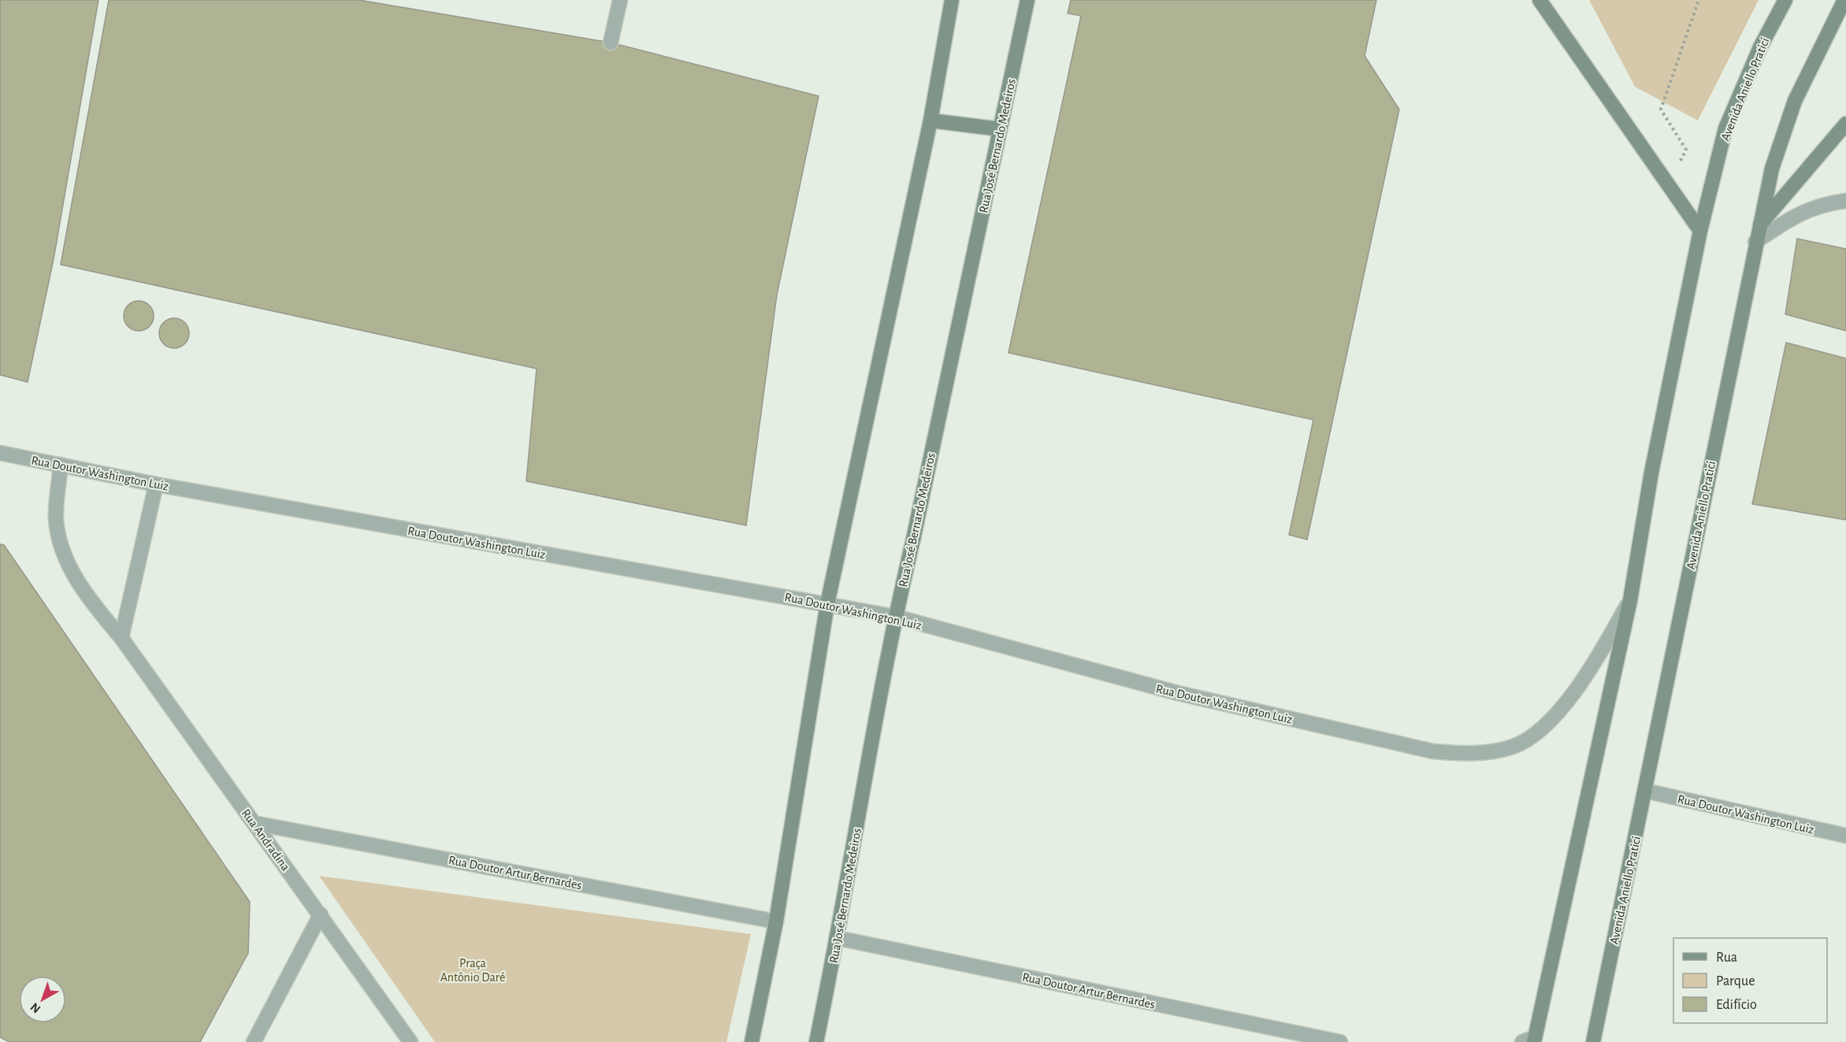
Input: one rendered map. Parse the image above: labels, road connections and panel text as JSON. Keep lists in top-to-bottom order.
{
  "streets": {
    "main road": ["Avenida Aniello Pratici", "Rua José Bernardo Medeiros"],
    "street": ["Rua Doutor Washington Luiz", "Rua Andradina", "Rua Doutor Artur Bernardes"]
  },
  "crossings": [
    ["Avenida Aniello Pratici", "Rua Doutor Washington Luiz"],
    ["Rua José Bernardo Medeiros", "Rua Doutor Washington Luiz"],
    ["Rua José Bernardo Medeiros", "Rua Doutor Artur Bernardes"],
    ["Rua Doutor Washington Luiz", "Rua Andradina"],
    ["Rua Andradina", "Rua Doutor Artur Bernardes"]
  ],
  "parks": ["Praça Antônio Daré"],
  "legend": ["Rua", "Parque", "Edifício"],
  "north": "bottom left"
}
